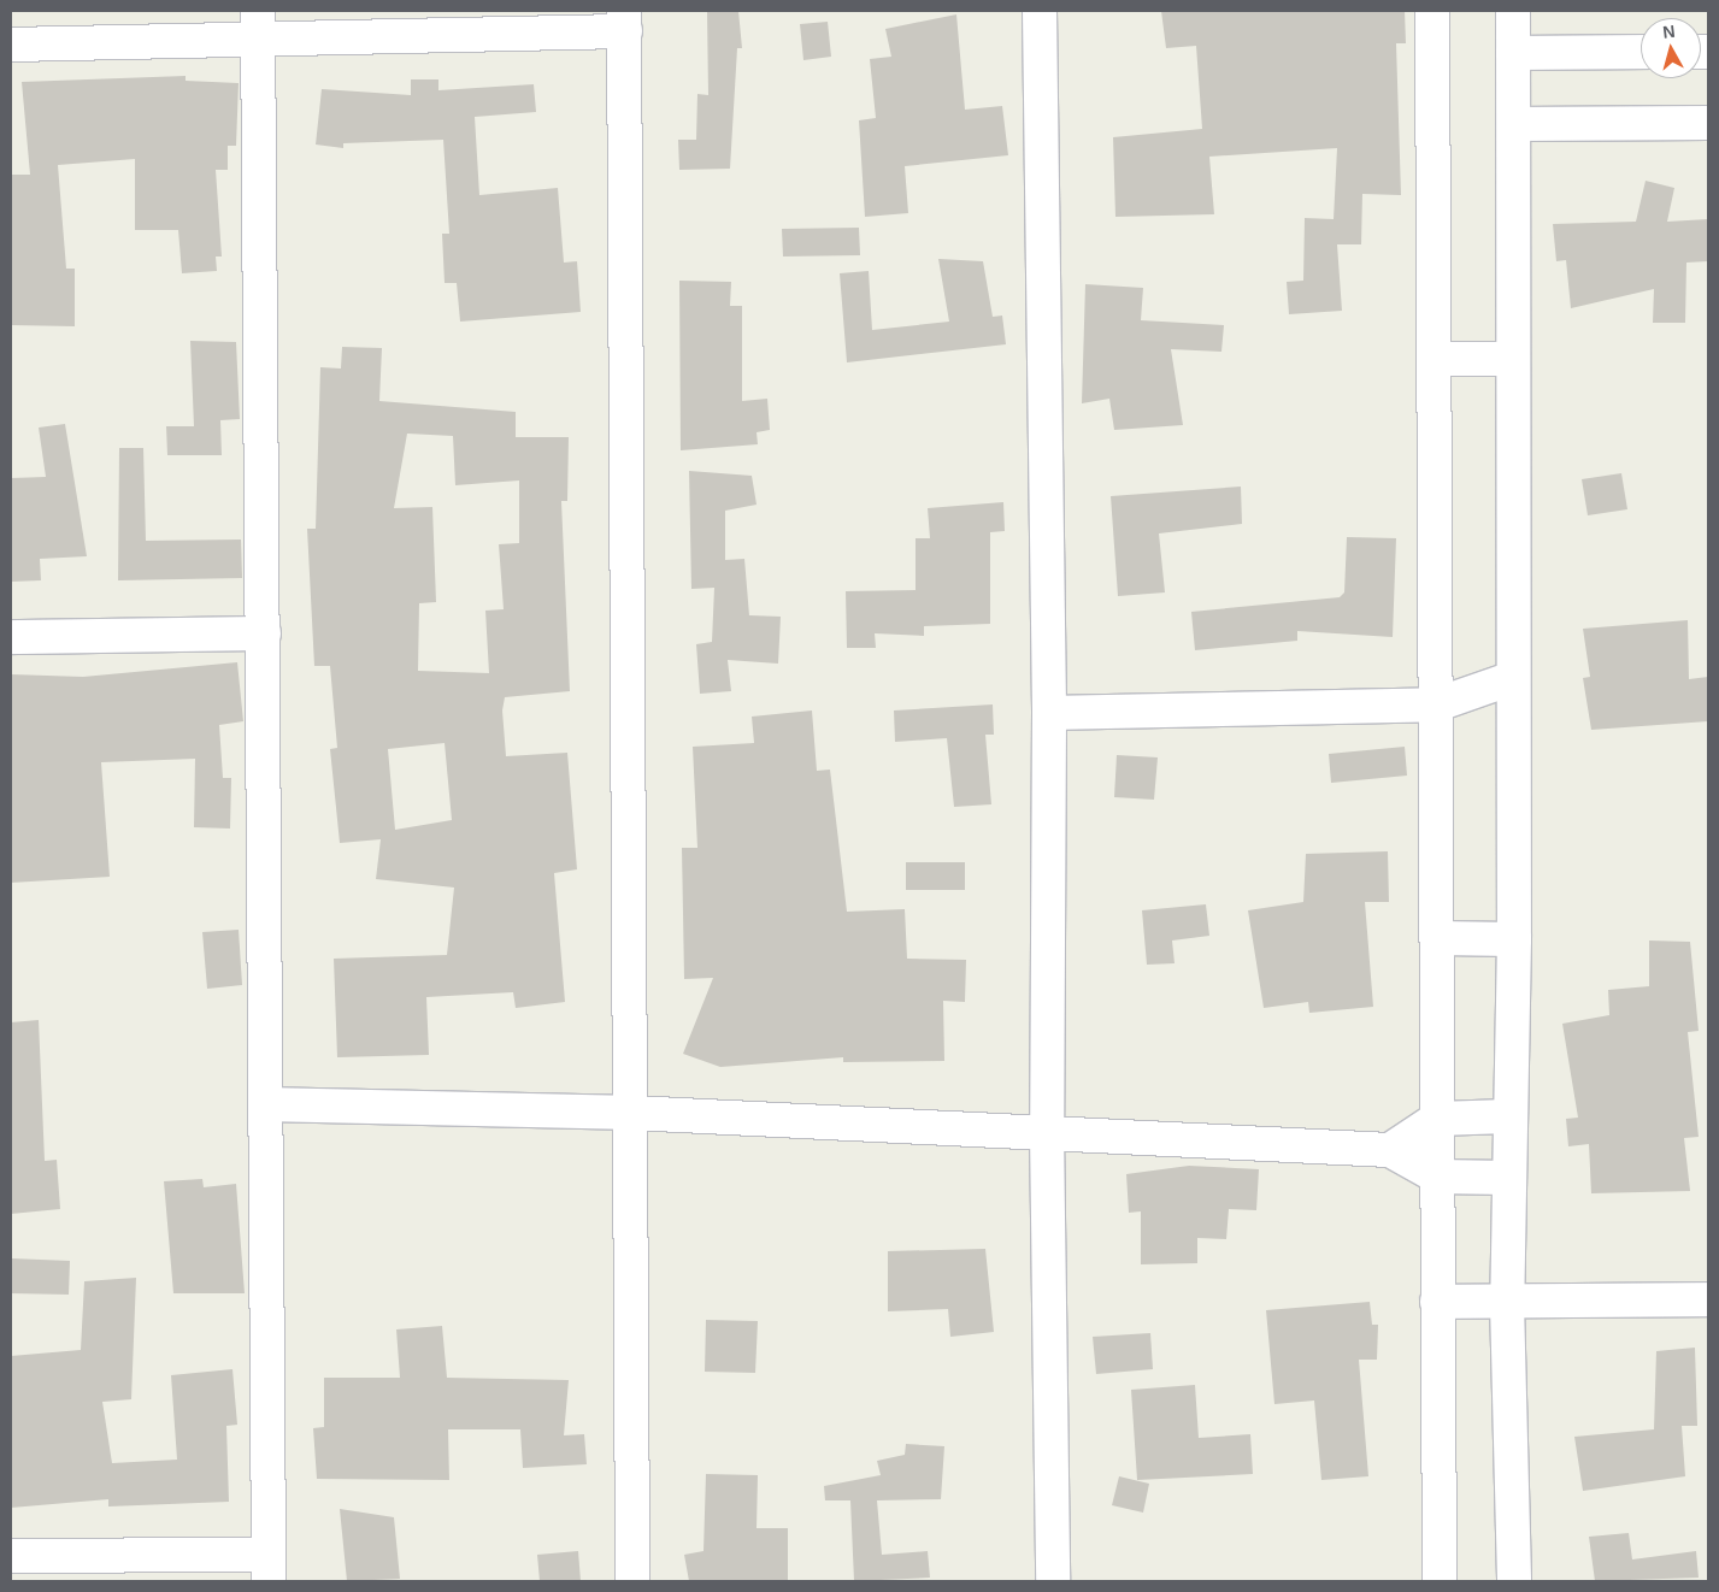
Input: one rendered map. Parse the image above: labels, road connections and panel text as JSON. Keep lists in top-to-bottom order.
{
  "north": "top"
}
